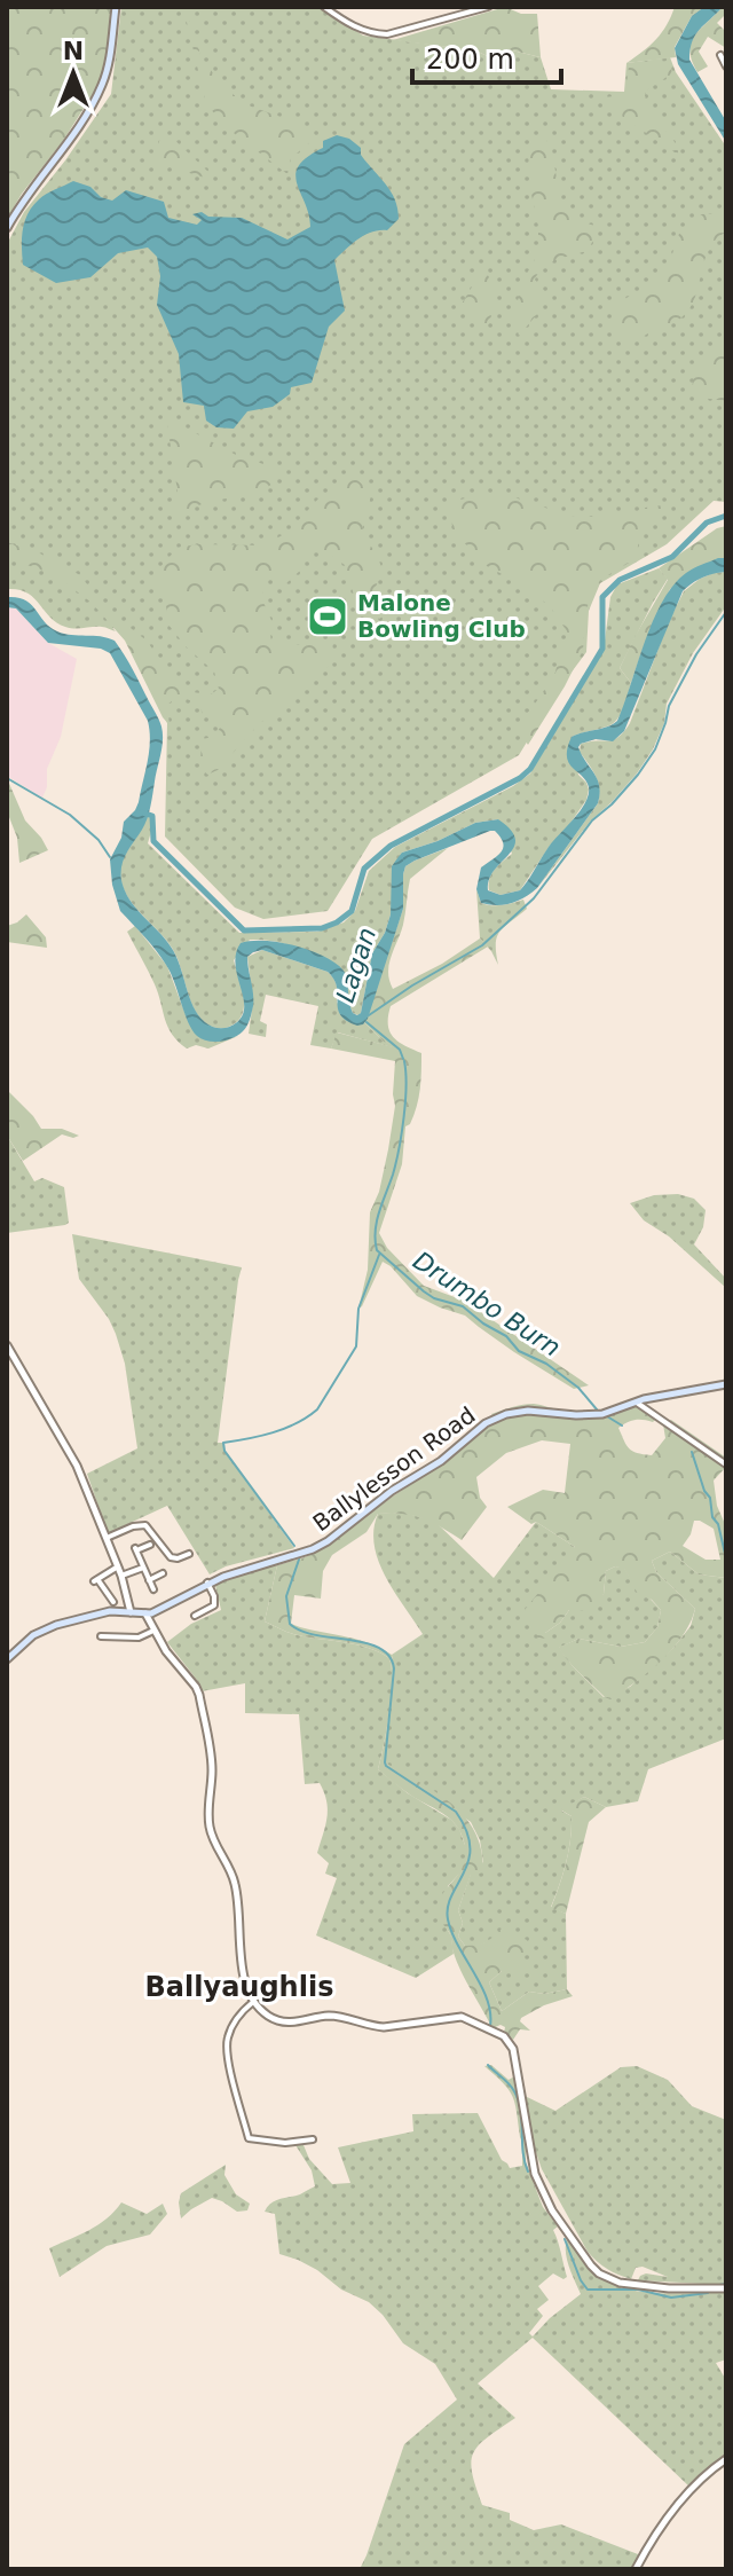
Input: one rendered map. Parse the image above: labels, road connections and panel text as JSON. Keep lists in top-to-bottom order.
{
  "streets": {
    "main road": ["Ballylesson Road"]
  },
  "districts": ["Ballyaughlis"],
  "water": ["Lagan", "Drumbo Burn"],
  "places": {
    "sports": ["Malone Bowling Club"]
  },
  "scale_bar": "200 m",
  "north": "top"
}
